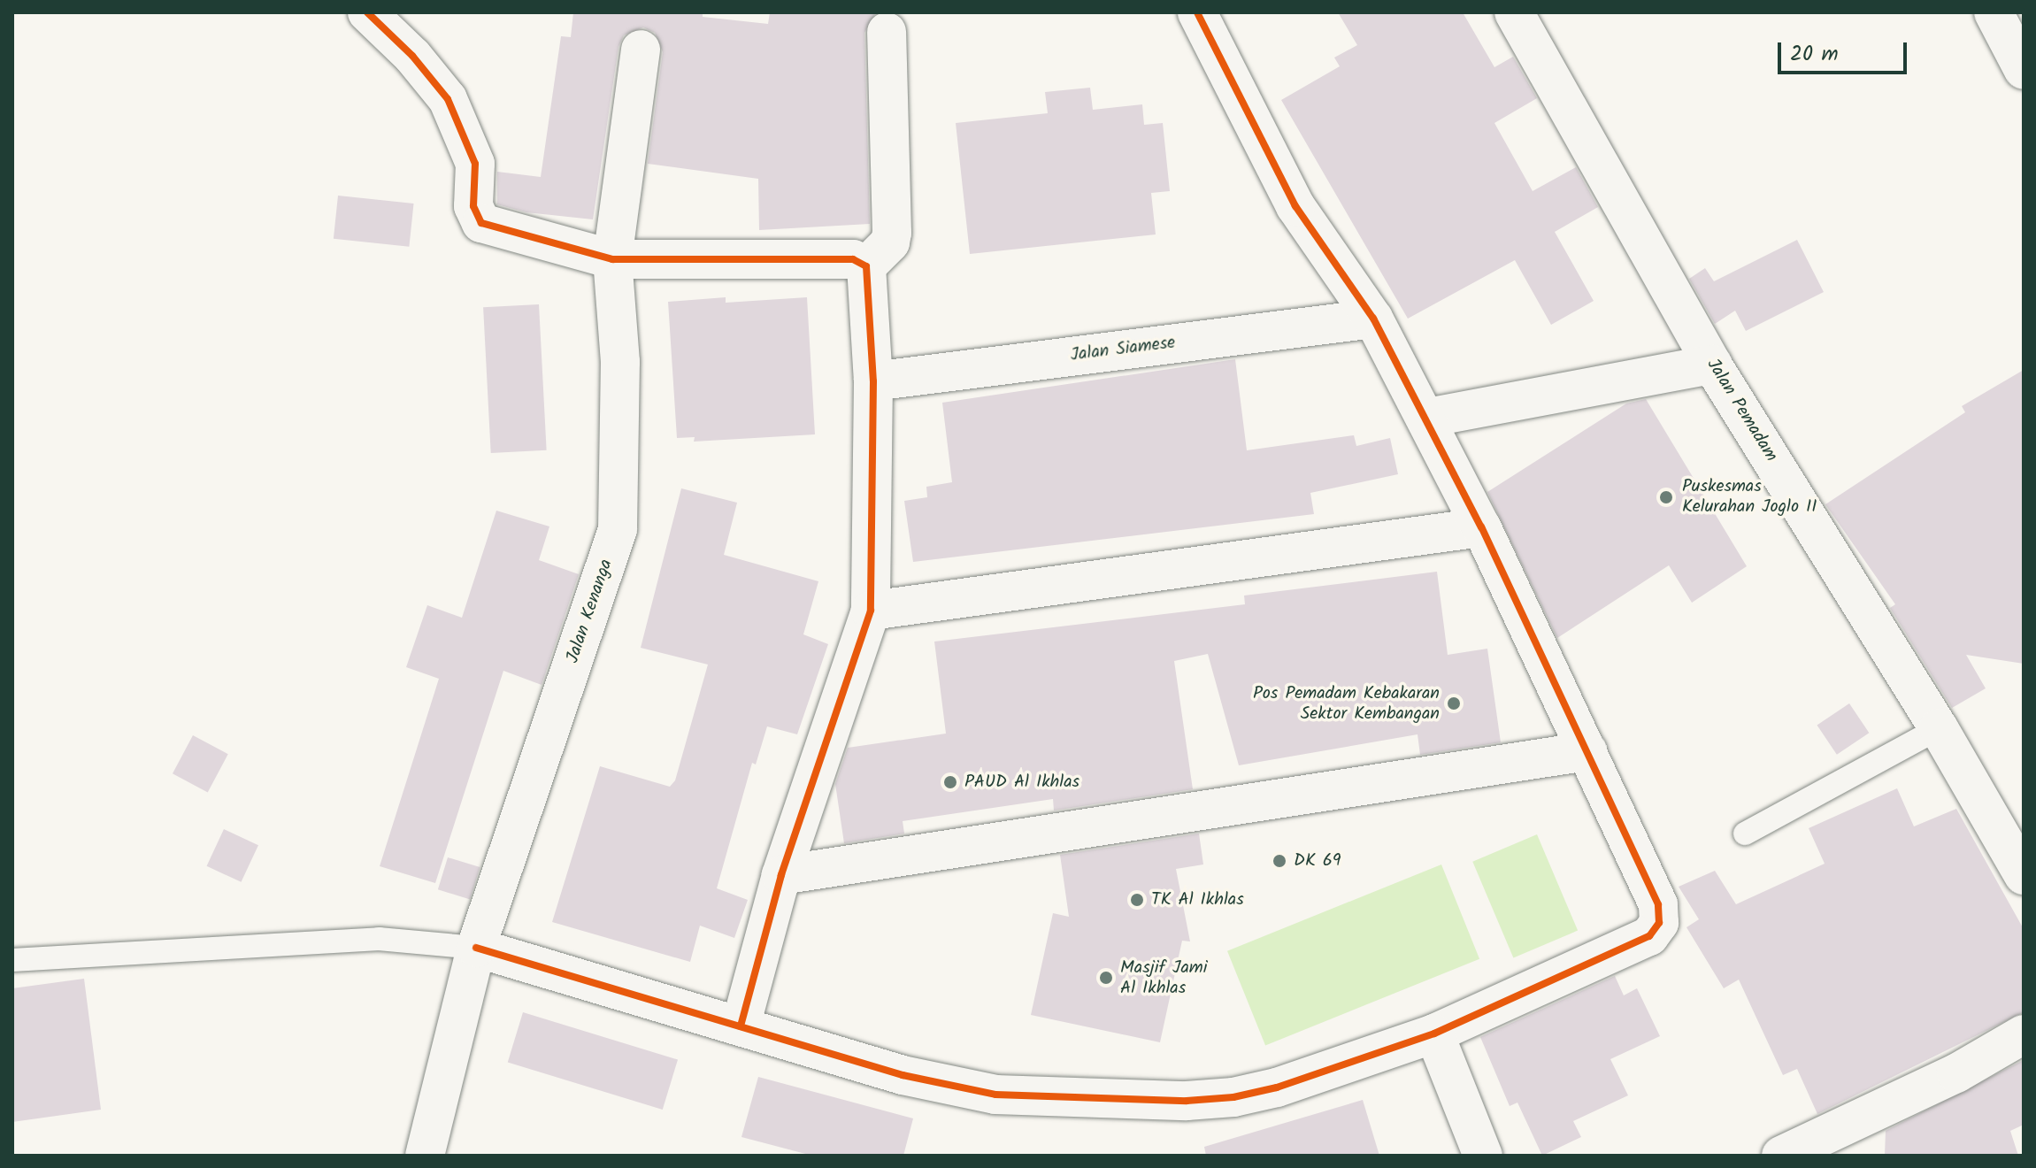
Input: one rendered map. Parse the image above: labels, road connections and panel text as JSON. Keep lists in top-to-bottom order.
{
  "streets": {
    "street": ["Jalan Siamese", "Jalan Pemadam", "Jalan Kenanga"]
  },
  "places": [
    "Puskesmas Kelurahan Joglo II",
    "Pos Pemadam Kebakaran Sektor Kembangan",
    "PAUD Al Ikhlas",
    "DK 69",
    "TK Al Ikhlas",
    "Masjif Jami Al Ikhlas"
  ],
  "scale_bar": "20 m"
}
